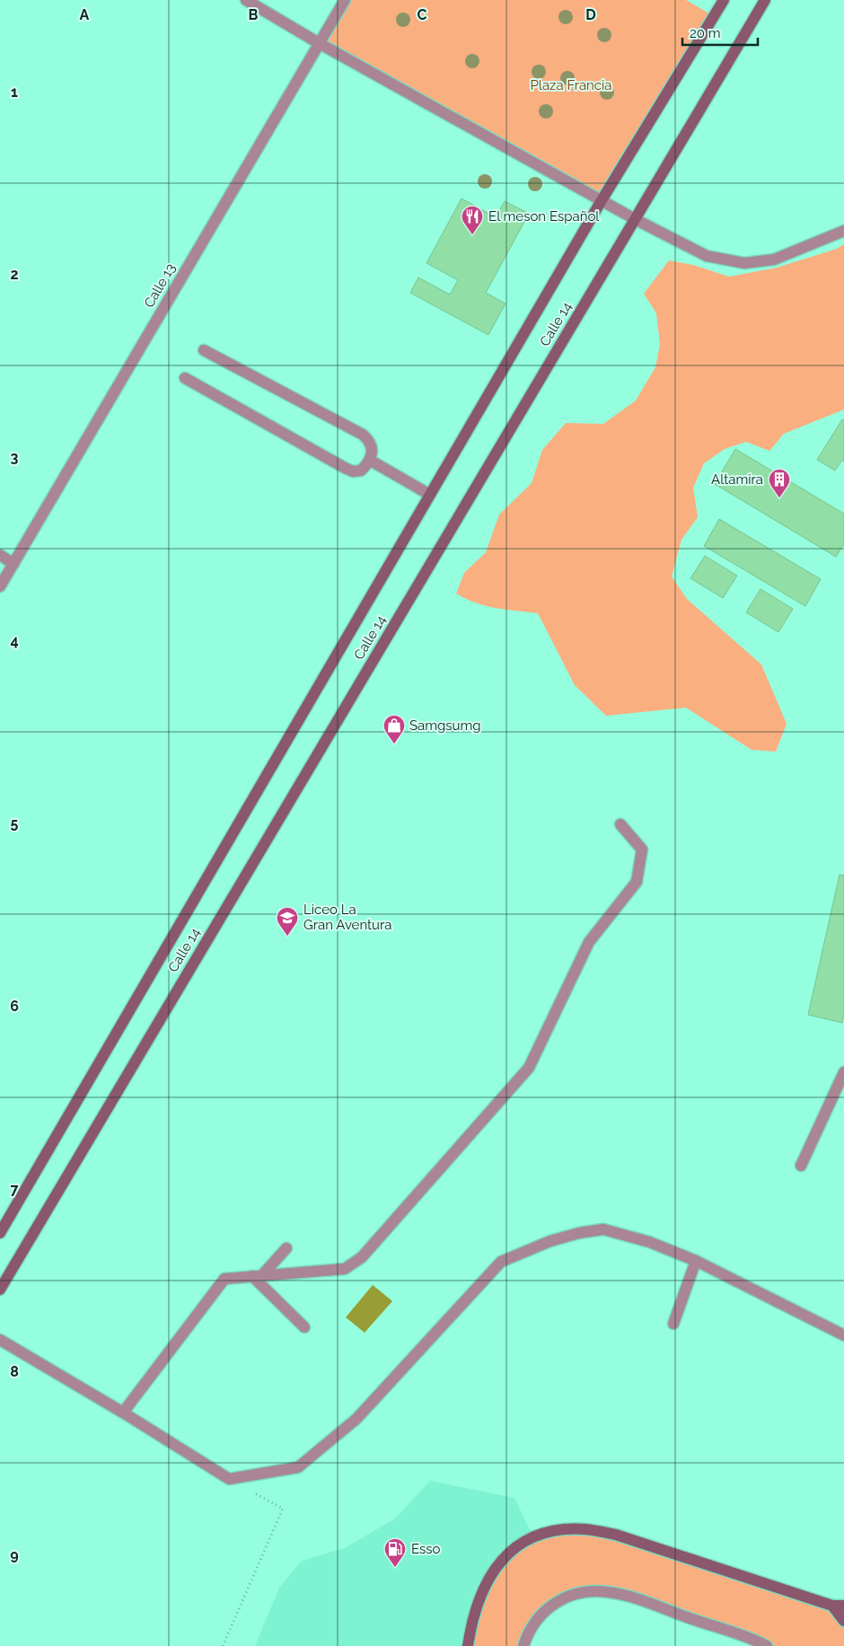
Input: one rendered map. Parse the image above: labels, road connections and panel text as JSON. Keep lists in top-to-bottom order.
{
  "streets": {
    "main road": ["Calle 14"],
    "street": ["Calle 13"]
  },
  "parks": ["Plaza Francia"],
  "places": {
    "restaurant": ["El meson Español"],
    "building": ["Altamira"],
    "shop": ["Samgsumg"],
    "school or university": ["Liceo La Gran Aventura"],
    "fuel station": ["Esso"]
  },
  "scale_bar": "20 m",
  "grid": {
    "columns": [
      "A",
      "B",
      "C",
      "D"
    ],
    "rows": [
      "1",
      "2",
      "3",
      "4",
      "5",
      "6",
      "7",
      "8",
      "9"
    ]
  }
}
